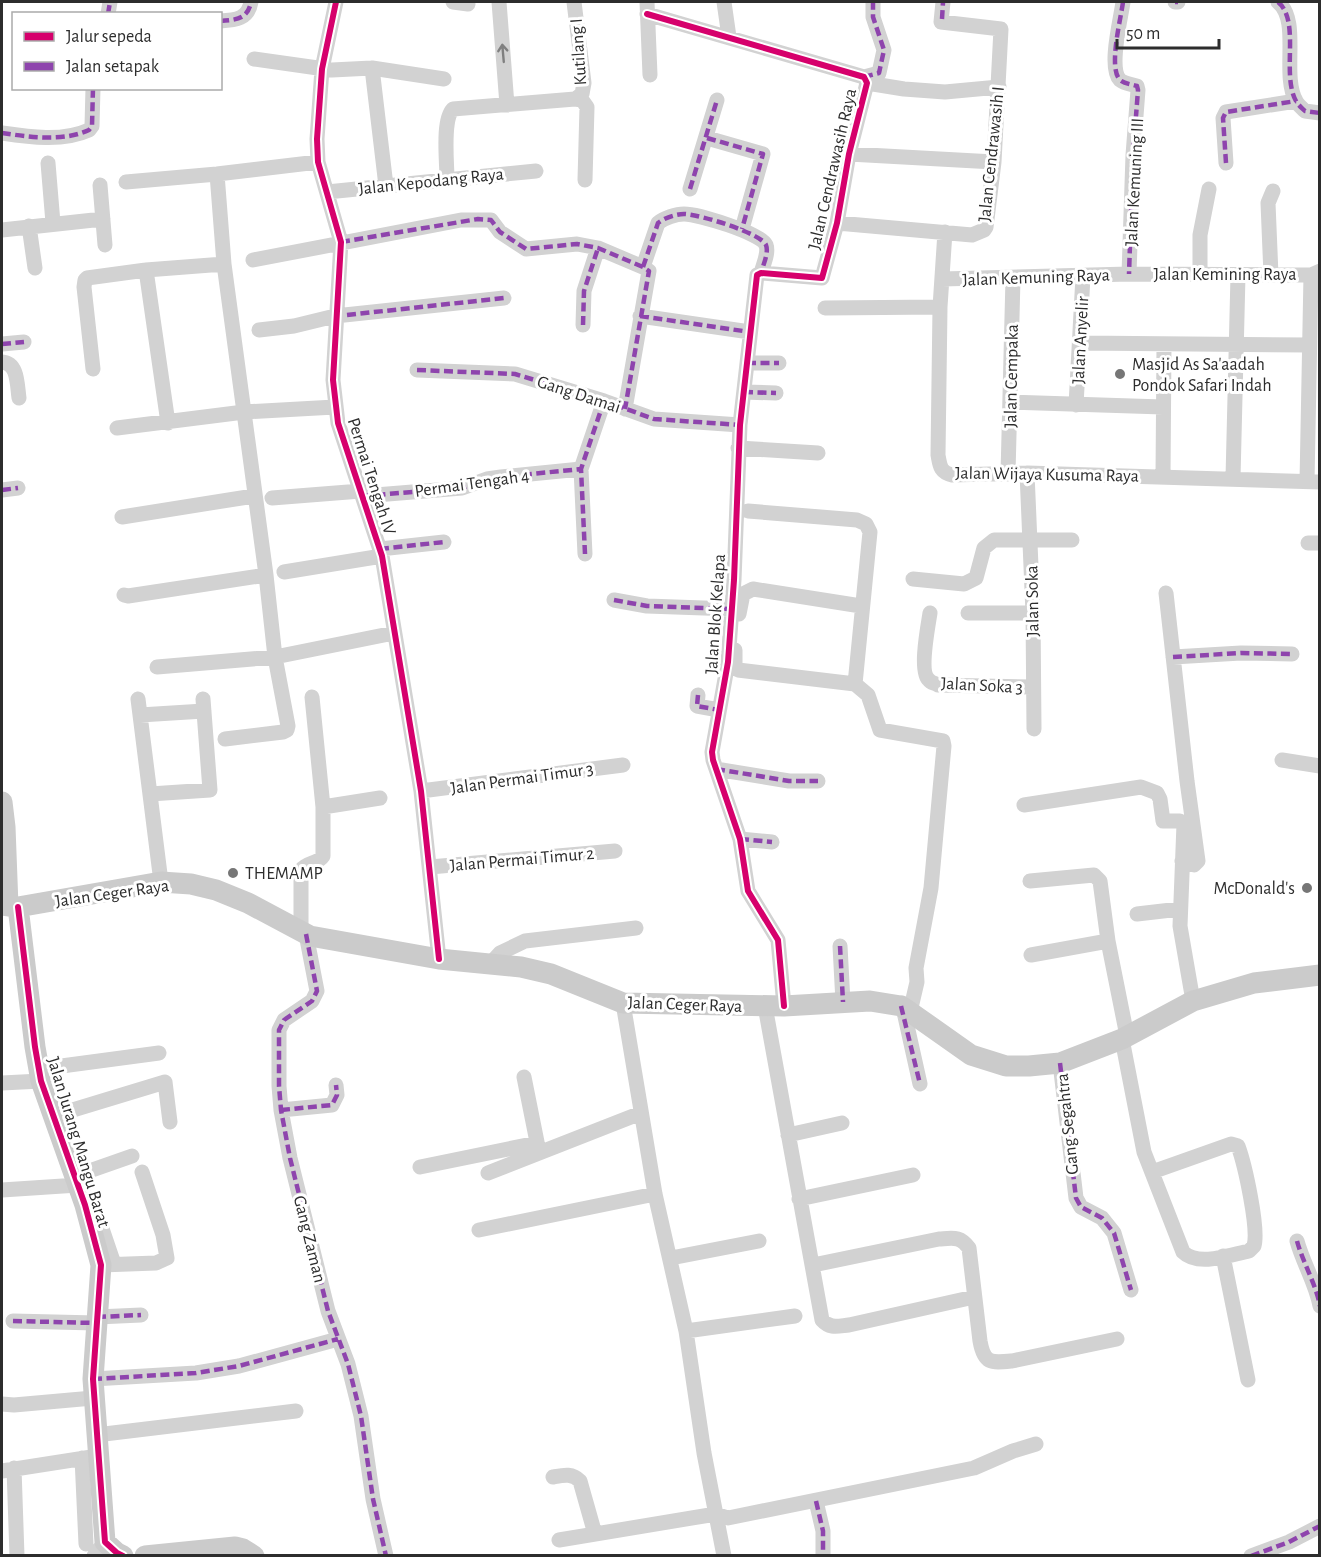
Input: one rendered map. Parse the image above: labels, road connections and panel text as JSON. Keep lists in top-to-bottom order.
{
  "streets": {
    "main road": ["Jalan Ceger Raya", "Jalan Jurang Mangu Barat"],
    "street": [
      "Kutilang I",
      "Jalan Cendrawasih I",
      "Jalan Cendrawasih Raya",
      "Jalan Kepodang Raya",
      "Jalan Kemuning III",
      "Jalan Kemining Raya",
      "Jalan Kemuning Raya",
      "Jalan Anyelir",
      "Jalan Cempaka",
      "Gang Damai",
      "Jalan Wijaya Kusuma Raya",
      "Permai Tengah IV",
      "Permai Tengah 4",
      "Jalan Soka",
      "Jalan Blok Kelapa",
      "Jalan Soka 3",
      "Jalan Permai Timur 3",
      "Jalan Permai Timur 2",
      "Gang Segahtra",
      "Gang Zaman"
    ]
  },
  "crossings": [
    ["Jalan Cendrawasih I", "Jalan Cendrawasih Raya"],
    ["Jalan Cendrawasih I", "Jalan Wijaya Kusuma Raya"],
    ["Jalan Cendrawasih Raya", "Jalan Blok Kelapa"],
    ["Jalan Kepodang Raya", "Permai Tengah IV"],
    ["Jalan Kemuning III", "Jalan Kemining Raya"],
    ["Jalan Kemuning III", "Jalan Kemuning Raya"],
    ["Jalan Kemining Raya", "Jalan Kemuning Raya"],
    ["Jalan Kemuning Raya", "Jalan Anyelir"],
    ["Jalan Kemuning Raya", "Jalan Cempaka"],
    ["Jalan Kemuning Raya", "Jalan Wijaya Kusuma Raya"],
    ["Jalan Cempaka", "Jalan Wijaya Kusuma Raya"],
    ["Gang Damai", "Jalan Blok Kelapa"],
    ["Jalan Wijaya Kusuma Raya", "Jalan Soka"],
    ["Permai Tengah IV", "Permai Tengah 4"],
    ["Permai Tengah IV", "Jalan Permai Timur 3"],
    ["Permai Tengah IV", "Jalan Permai Timur 2"],
    ["Permai Tengah IV", "Jalan Ceger Raya"],
    ["Jalan Soka", "Jalan Soka 3"],
    ["Jalan Blok Kelapa", "Jalan Ceger Raya"],
    ["Jalan Ceger Raya", "Gang Segahtra"],
    ["Jalan Ceger Raya", "Jalan Jurang Mangu Barat"],
    ["Jalan Ceger Raya", "Gang Zaman"]
  ],
  "places": ["Masjid As Sa'aadah Pondok Safari Indah", "THEMAMP", "McDonald's"],
  "legend": ["Jalur sepeda", "Jalan setapak"],
  "scale_bar": "50 m"
}
